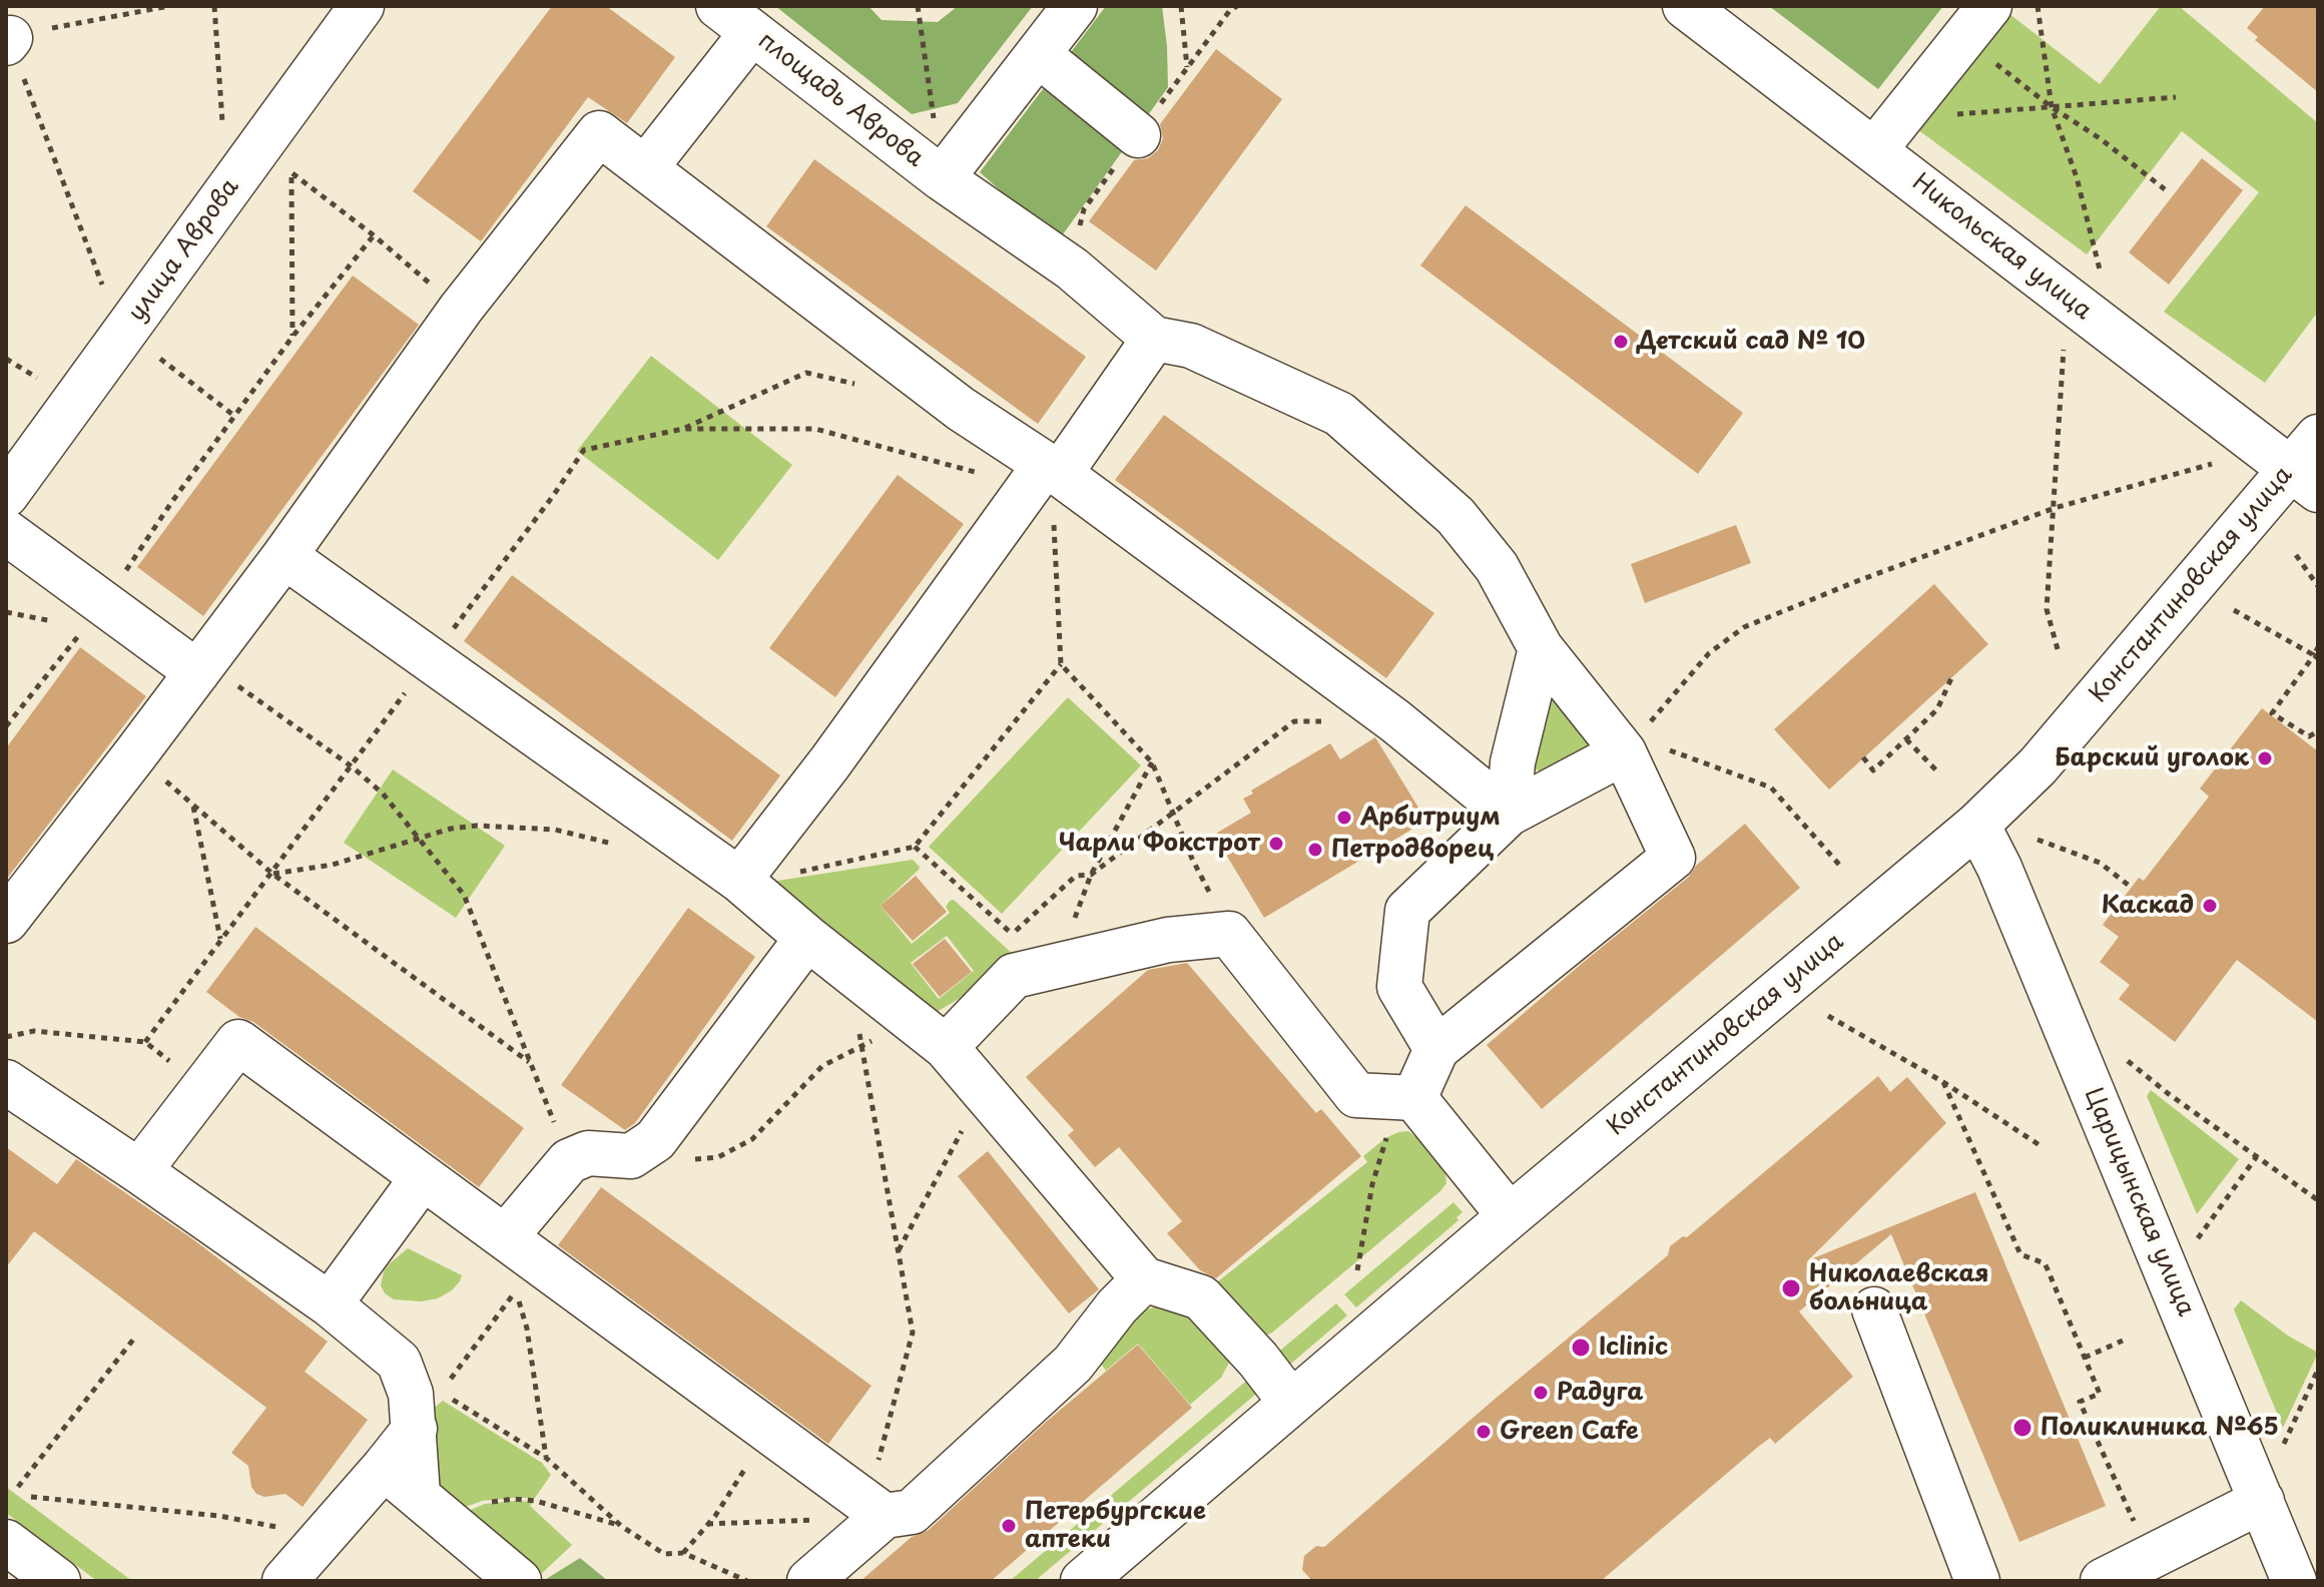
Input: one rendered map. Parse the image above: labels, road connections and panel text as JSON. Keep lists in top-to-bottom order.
{
  "streets": {
    "street": [
      "площадь Аврова",
      "Никольская улица",
      "улица Аврова",
      "Константиновская улица",
      "Царицынская улица"
    ]
  },
  "crossings": [
    ["Никольская улица", "Константиновская улица"],
    ["Константиновская улица", "Царицынская улица"]
  ],
  "places": [
    "Детский сад № 10",
    "Барский уголок",
    "Арбитриум",
    "Чарли Фокстрот",
    "Петродворец",
    "Каскад",
    "Николаевская больница",
    "Iclinic",
    "Радуга",
    "Поликлиника №65",
    "Green Cafe",
    "Петербургские аптеки"
  ]
}
